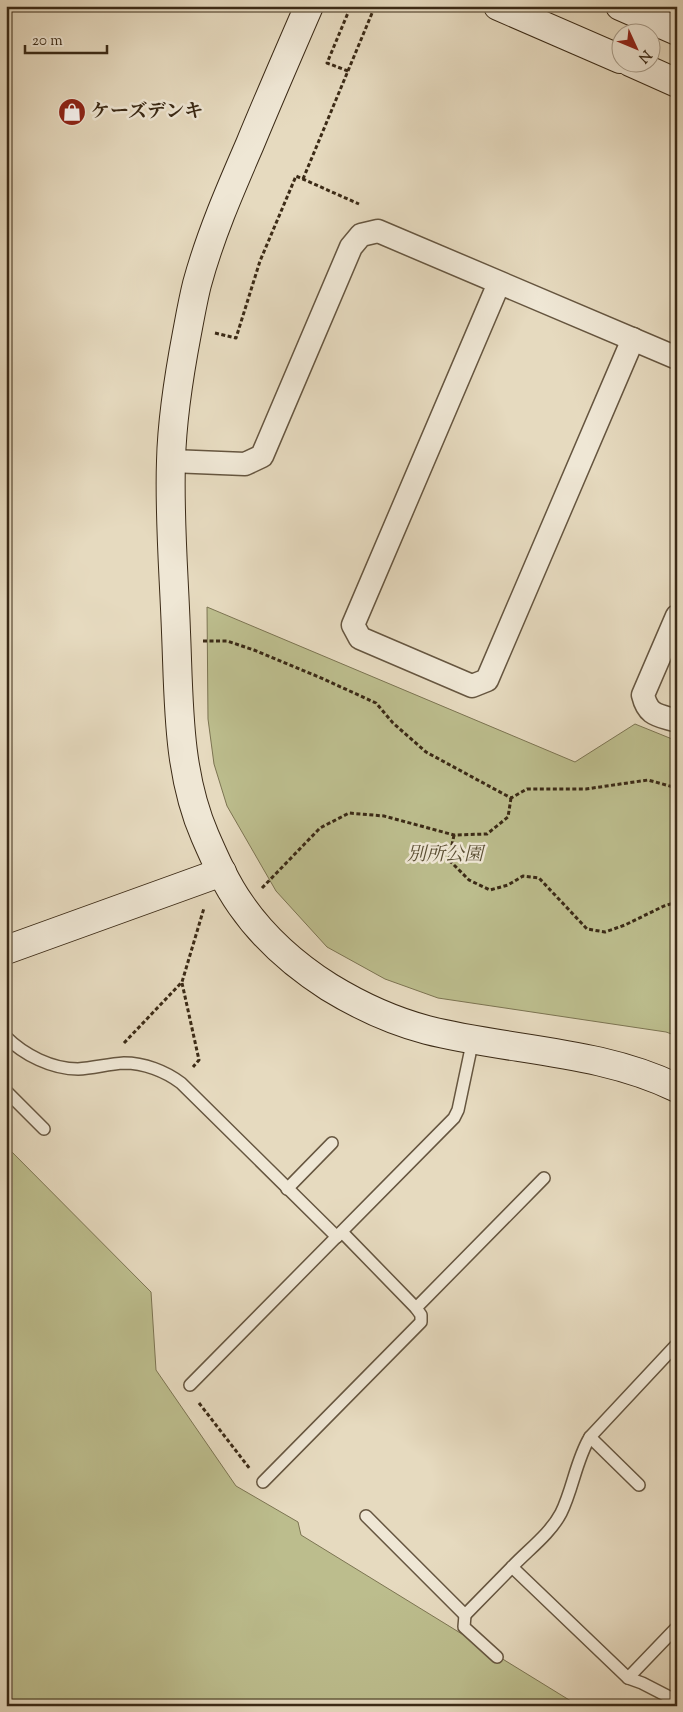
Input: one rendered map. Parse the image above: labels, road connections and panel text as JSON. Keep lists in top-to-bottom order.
{
  "parks": ["別所公園"],
  "places": {
    "shop": ["ケーズデンキ"]
  },
  "scale_bar": "20 m",
  "north": "bottom right"
}
